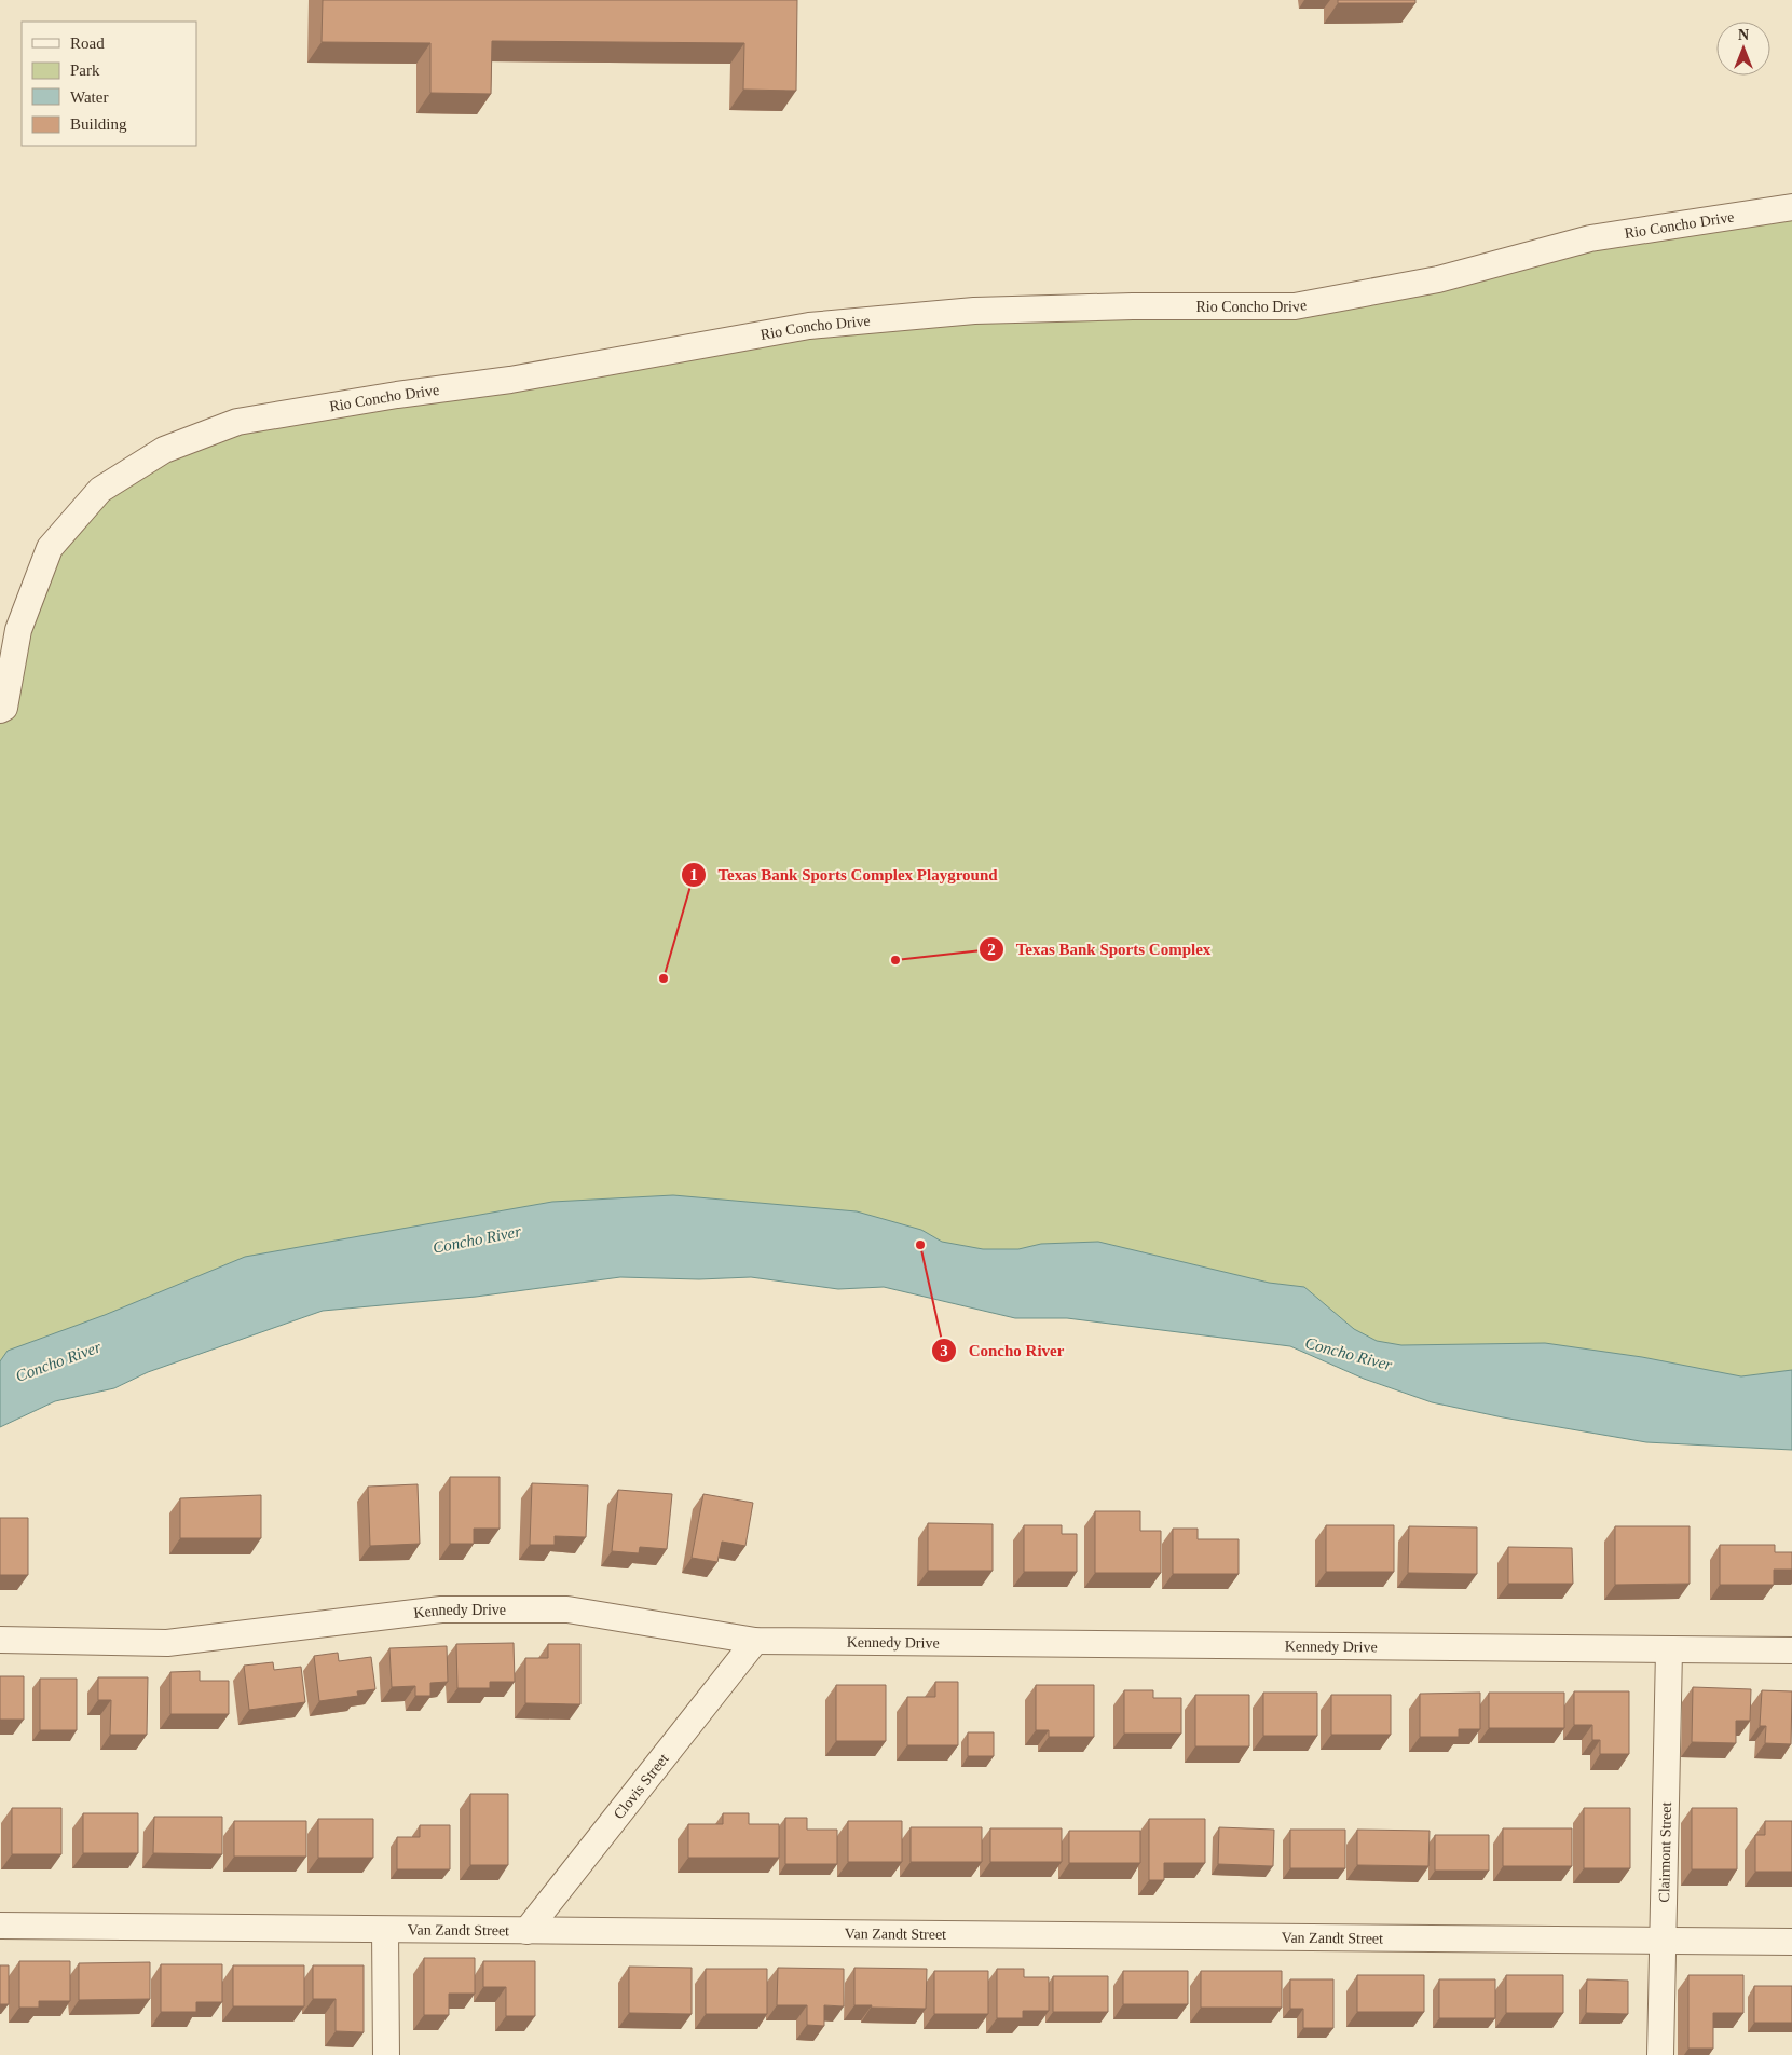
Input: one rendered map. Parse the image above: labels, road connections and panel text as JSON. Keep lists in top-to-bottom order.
{
  "streets": {
    "street": [
      "Rio Concho Drive",
      "Kennedy Drive",
      "Clovis Street",
      "Clairmont Street",
      "Van Zandt Street"
    ]
  },
  "crossings": [
    ["Kennedy Drive", "Clovis Street"],
    ["Kennedy Drive", "Clairmont Street"],
    ["Clovis Street", "Van Zandt Street"],
    ["Clairmont Street", "Van Zandt Street"]
  ],
  "water": ["Concho River"],
  "places": ["Texas Bank Sports Complex", "Texas Bank Sports Complex Playground", "Concho River"],
  "legend": [
    "Road",
    "Park",
    "Water",
    "Building"
  ],
  "north": "top"
}
